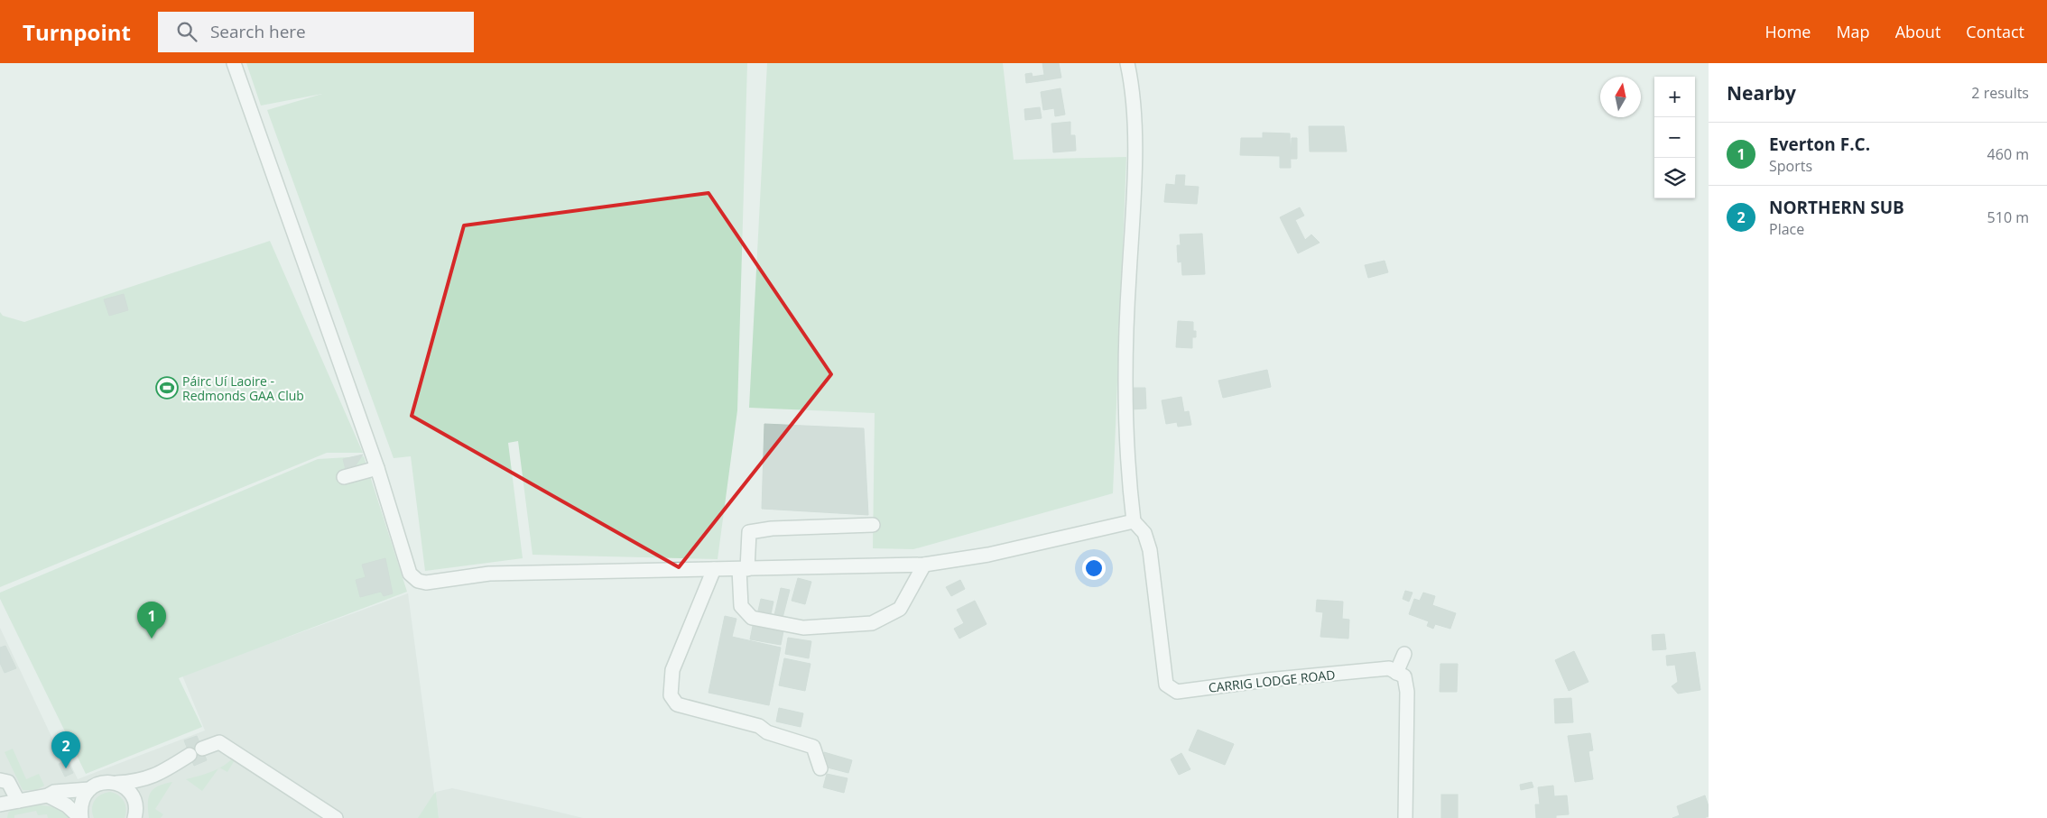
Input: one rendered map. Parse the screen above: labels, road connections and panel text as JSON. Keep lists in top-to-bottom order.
{
  "streets": {
    "street": ["CARRIG LODGE ROAD"]
  },
  "places": {
    "sports": ["Páirc Uí Laoire - Redmonds GAA Club"]
  },
  "north": "top",
  "page": {
    "header": "Turnpoint",
    "search": "Search here",
    "nav": [
      "Home",
      "Map",
      "About",
      "Contact"
    ],
    "heading": ["Nearby", "2 results"],
    "map_buttons": ["+", "−"],
    "list": [
      {
        "mark": "1",
        "name": "Everton F.C.",
        "note": "Sports",
        "value": "460 m"
      },
      {
        "mark": "2",
        "name": "NORTHERN SUB",
        "note": "Place",
        "value": "510 m"
      }
    ],
    "pins": ["1", "2"]
  }
}
